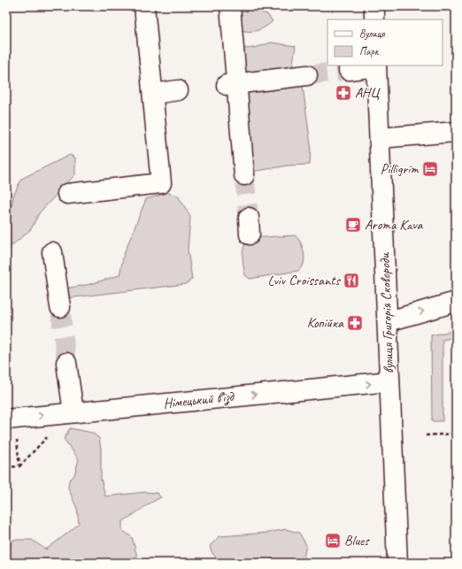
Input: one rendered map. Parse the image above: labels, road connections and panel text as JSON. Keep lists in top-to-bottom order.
{
  "streets": {
    "main road": ["вулиця Григорія Сковороди", "Німецький в’їзд"]
  },
  "crossings": [
    ["вулиця Григорія Сковороди", "Німецький в’їзд"]
  ],
  "one_way": ["Німецький в’їзд"],
  "places": {
    "pharmacy": ["АНЦ", "Копійка"],
    "hotel": ["Pilligrim", "Blues"],
    "cafe": ["Aroma Kava"],
    "restaurant": ["Lviv Croissants"]
  },
  "legend": ["Вулиця", "Парк"]
}
